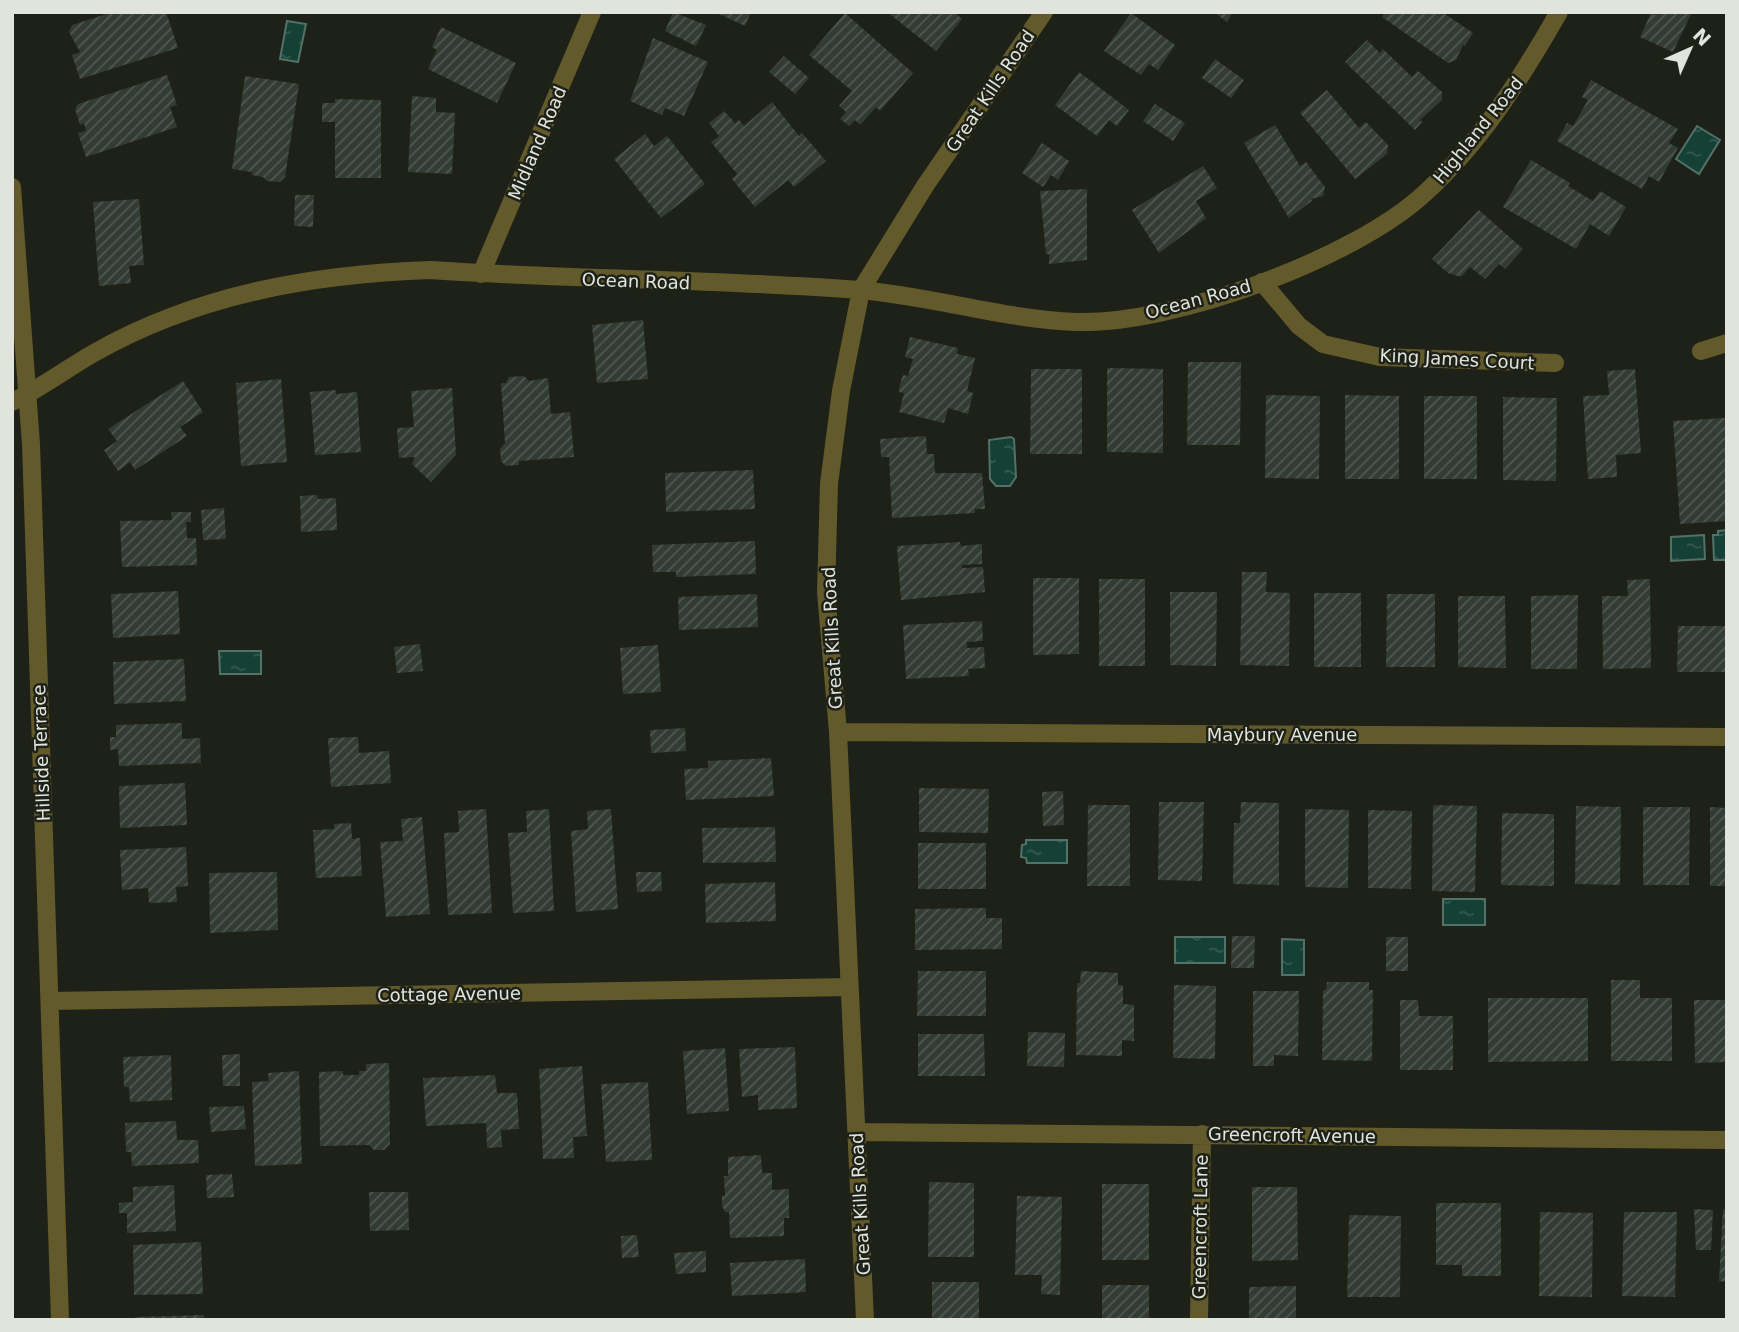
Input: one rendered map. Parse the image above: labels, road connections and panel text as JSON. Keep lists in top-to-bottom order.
{
  "streets": {
    "street": [
      "Great Kills Road",
      "Highland Road",
      "Midland Road",
      "Ocean Road",
      "King James Court",
      "Maybury Avenue",
      "Hillside Terrace",
      "Cottage Avenue",
      "Greencroft Avenue",
      "Greencroft Lane"
    ]
  },
  "crossings": [
    ["Great Kills Road", "Ocean Road"],
    ["Great Kills Road", "Maybury Avenue"],
    ["Great Kills Road", "Cottage Avenue"],
    ["Great Kills Road", "Greencroft Avenue"],
    ["Highland Road", "Ocean Road"],
    ["Highland Road", "King James Court"],
    ["Midland Road", "Ocean Road"],
    ["Ocean Road", "King James Court"],
    ["Ocean Road", "Hillside Terrace"],
    ["Hillside Terrace", "Cottage Avenue"],
    ["Greencroft Avenue", "Greencroft Lane"]
  ],
  "north": "top right"
}
